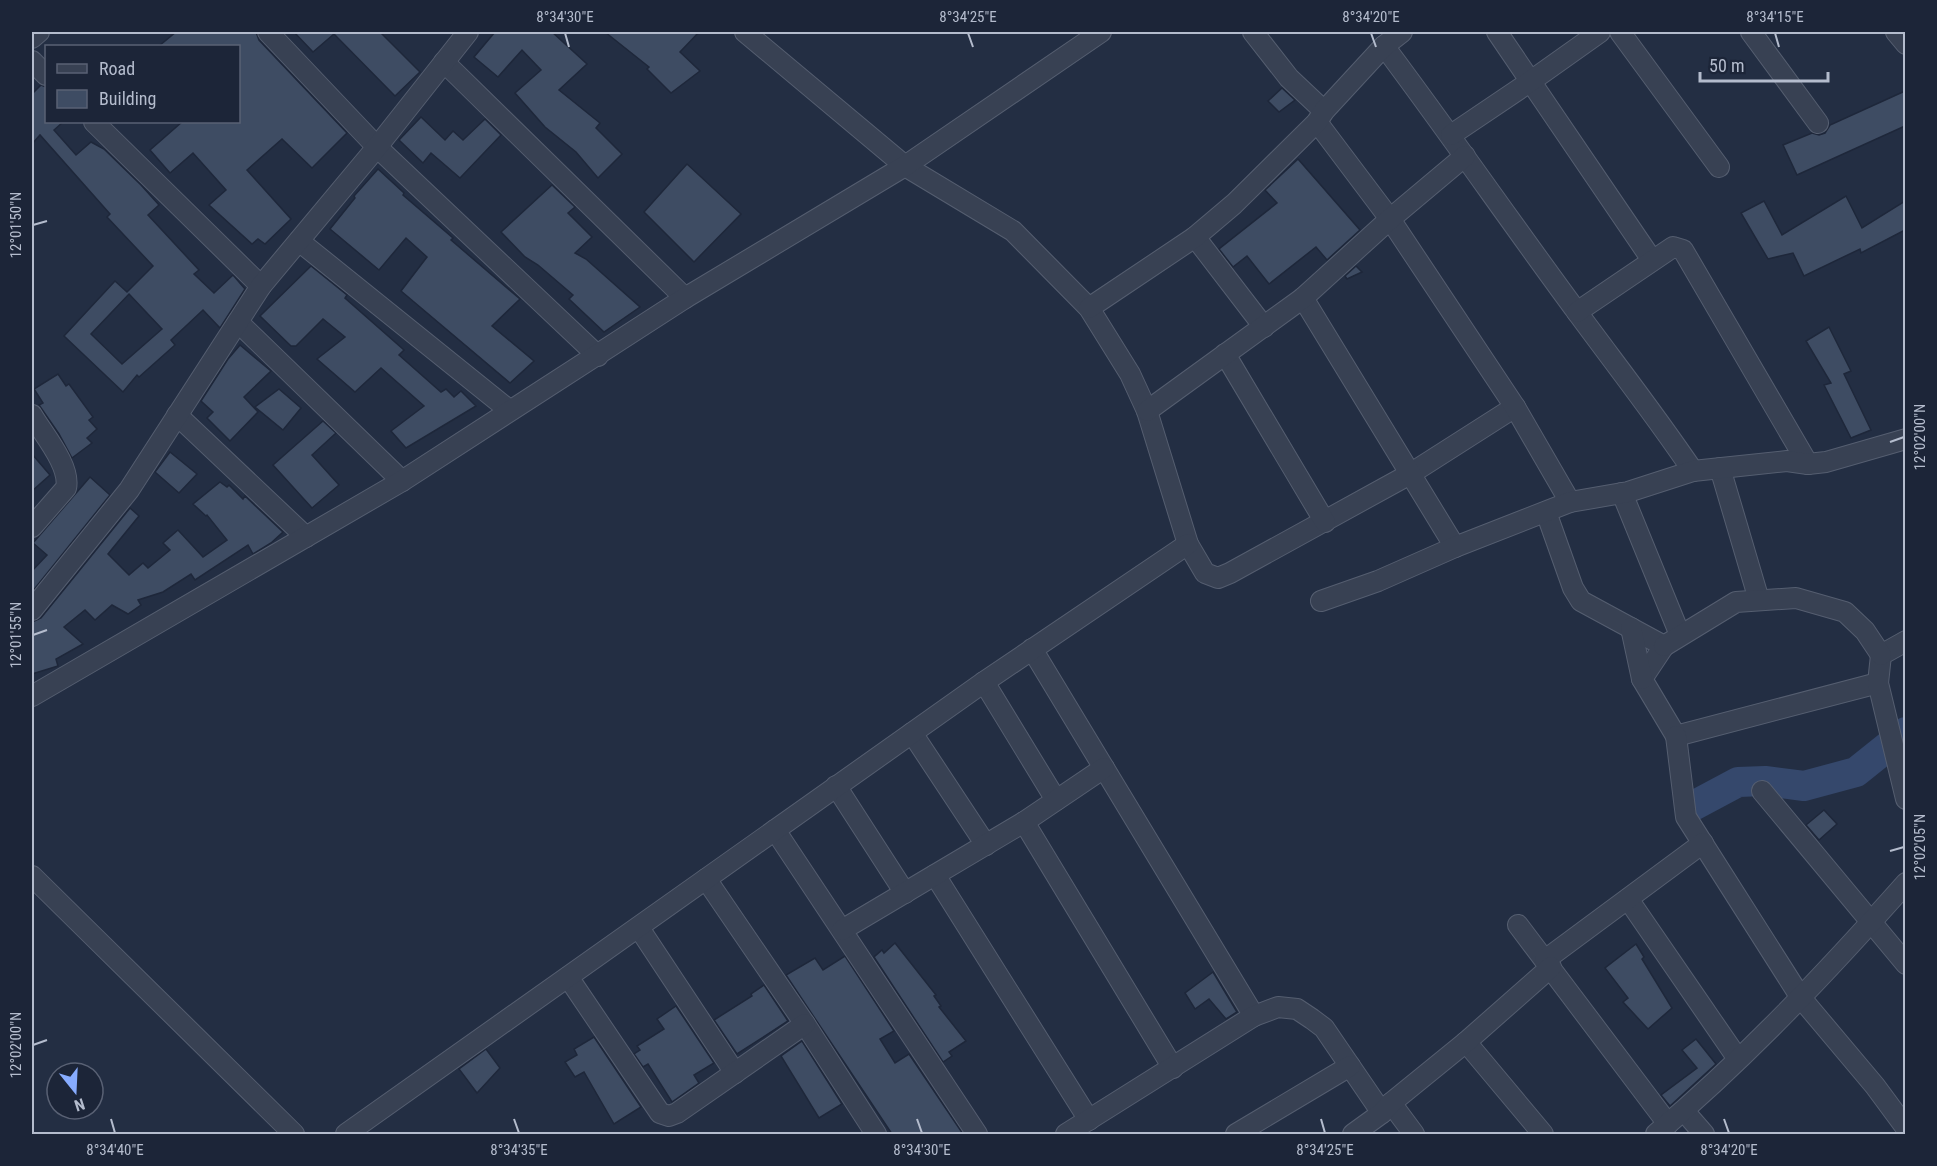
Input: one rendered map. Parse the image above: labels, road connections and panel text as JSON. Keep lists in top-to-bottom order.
{
  "legend": ["Road", "Building"],
  "scale_bar": "50 m",
  "north": "bottom",
  "coordinates": [
    "8°34'30\"E",
    "8°34'25\"E",
    "8°34'20\"E",
    "8°34'15\"E",
    "12°01'50\"N",
    "12°02'00\"N",
    "12°01'55\"N",
    "12°02'05\"N",
    "8°34'40\"E",
    "8°34'35\"E"
  ]
}
